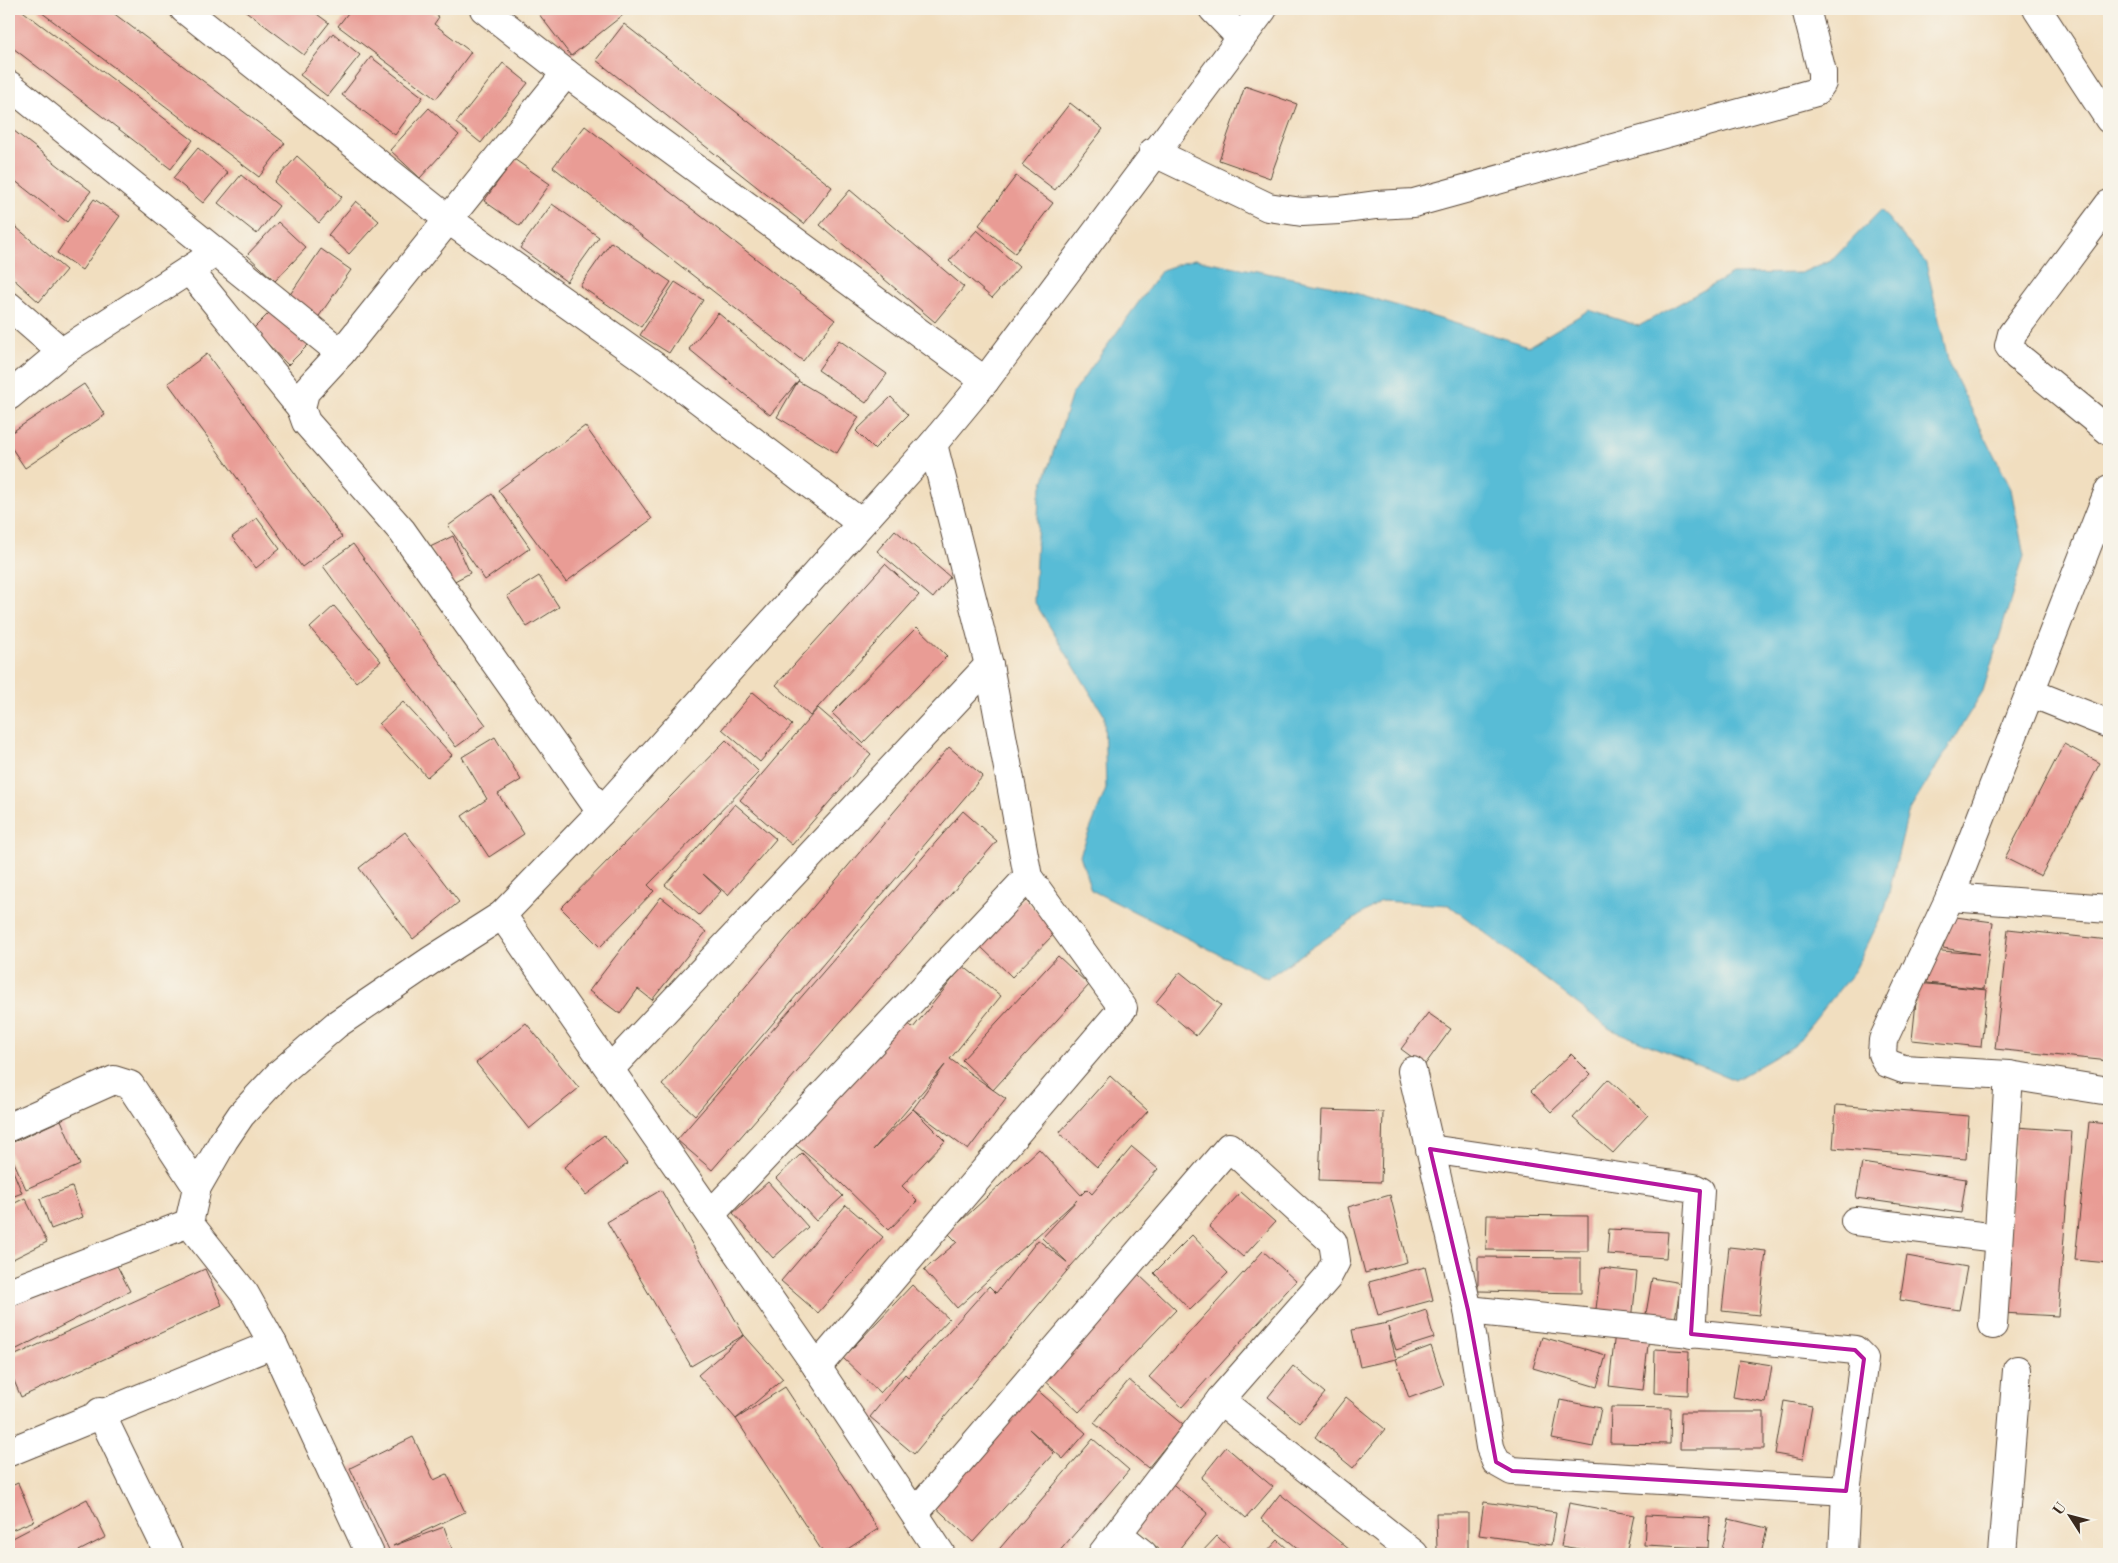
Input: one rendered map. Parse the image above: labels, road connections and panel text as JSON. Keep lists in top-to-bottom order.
{
  "north": "top left"
}
